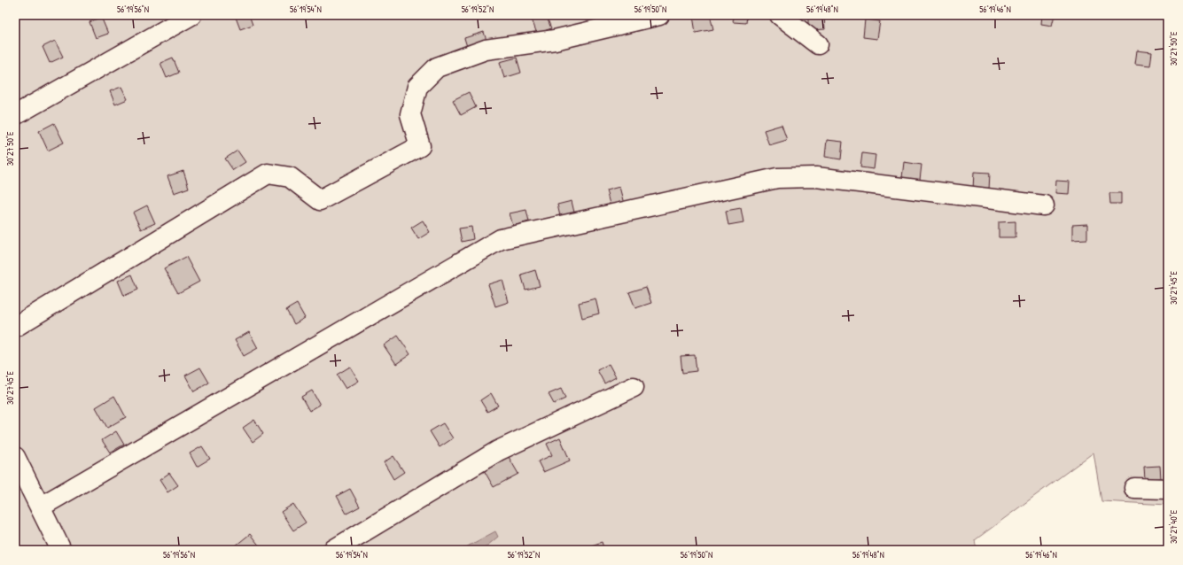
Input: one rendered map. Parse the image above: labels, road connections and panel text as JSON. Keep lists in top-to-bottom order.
{
  "coordinates": [
    "56°19'56\"N",
    "56°19'54\"N",
    "56°19'52\"N",
    "56°19'50\"N",
    "56°19'48\"N",
    "56°19'46\"N",
    "30°27'50\"E",
    "30°27'45\"E",
    "30°27'40\"E"
  ]
}
